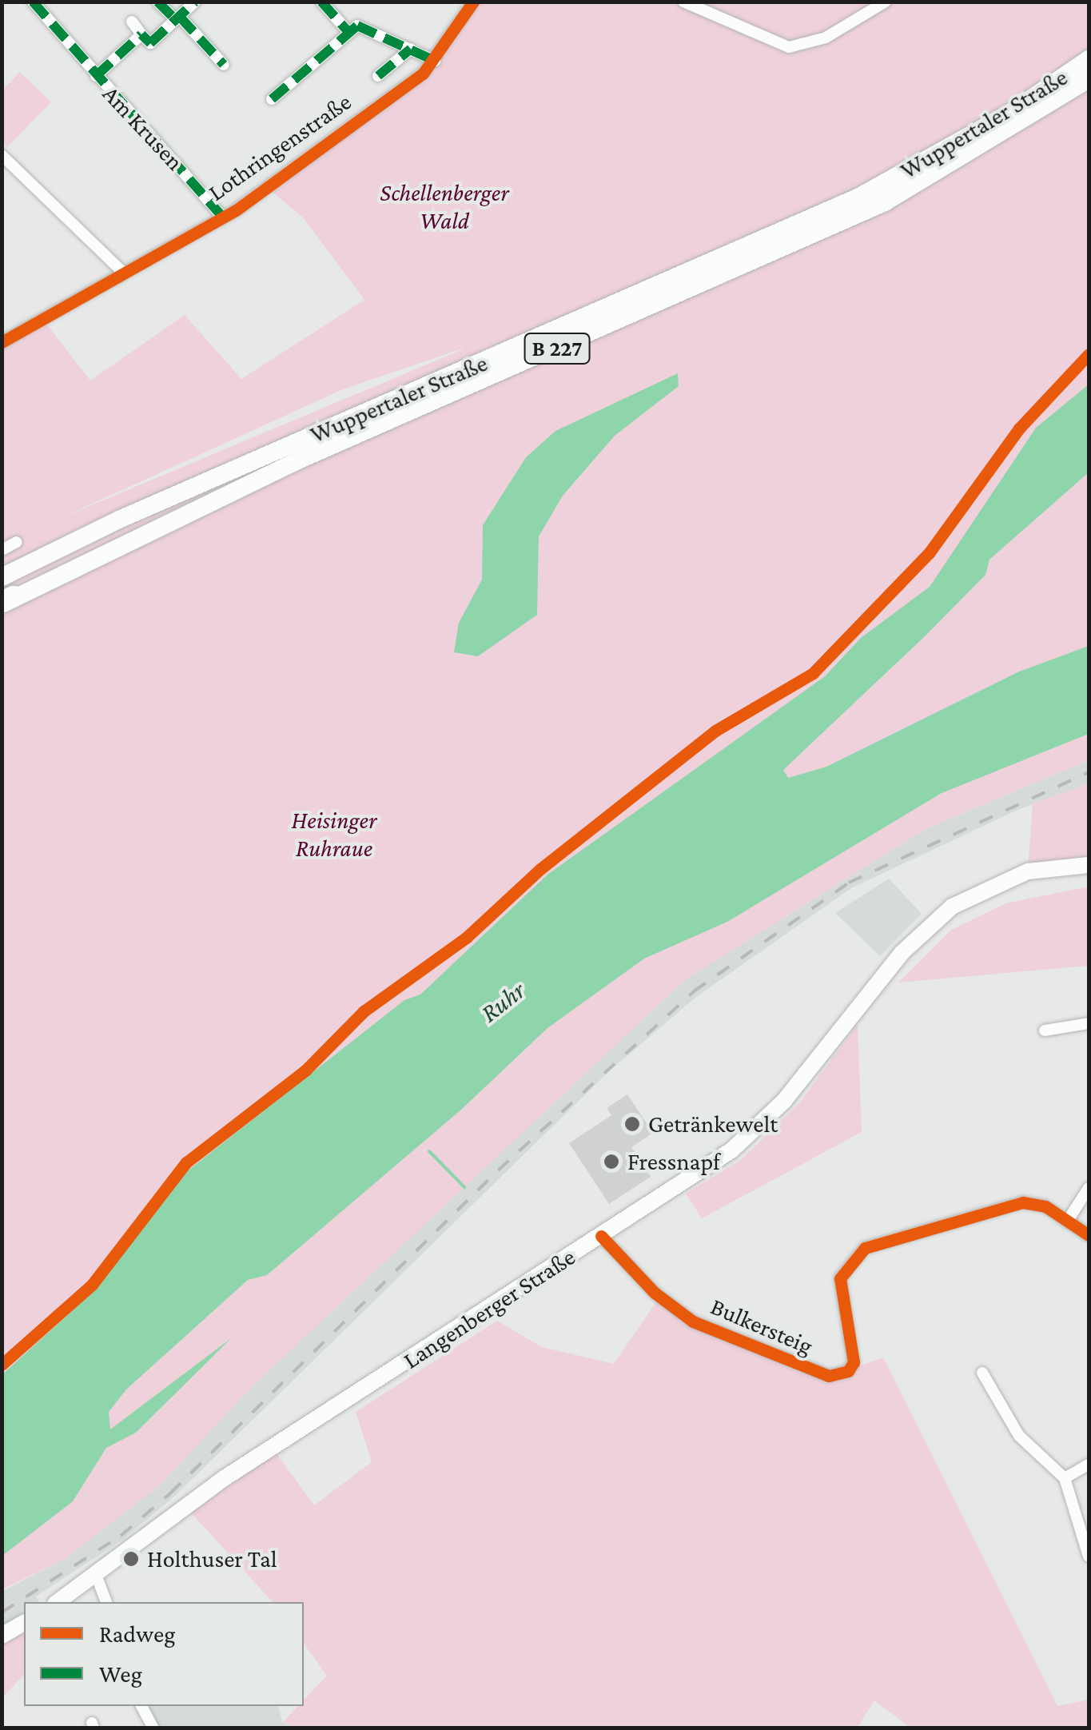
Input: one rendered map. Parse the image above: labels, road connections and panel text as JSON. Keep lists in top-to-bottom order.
{
  "streets": {
    "main road": ["Wuppertaler Straße", "B 227", "Langenberger Straße"],
    "street": ["Am Krusen", "Lothringenstraße", "Bulkersteig"]
  },
  "crossings": [
    ["Am Krusen", "Lothringenstraße"],
    ["Langenberger Straße", "Bulkersteig"]
  ],
  "water": ["Ruhr"],
  "parks": ["Schellenberger Wald", "Heisinger Ruhraue"],
  "places": ["Getränkewelt", "Fressnapf", "Holthuser Tal"],
  "legend": ["Radweg", "Weg"]
}
